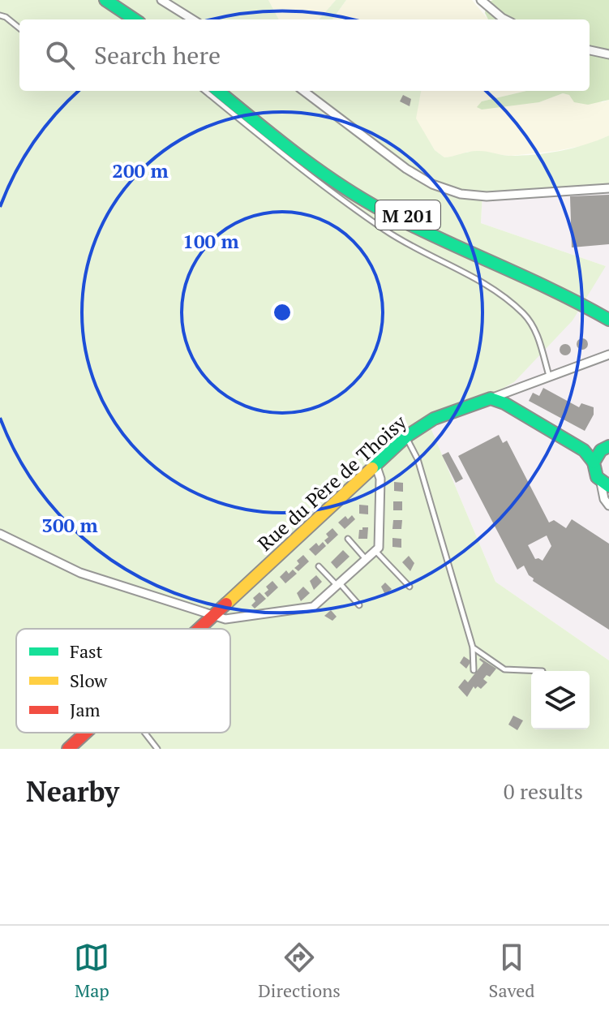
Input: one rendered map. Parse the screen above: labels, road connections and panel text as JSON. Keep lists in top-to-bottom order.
{
  "streets": {
    "main road": ["M 201", "Rue du Père de Thoisy"]
  },
  "legend": ["Fast", "Slow", "Jam"],
  "page": {
    "search": "Search here",
    "heading": ["Nearby", "0 results"],
    "nav": ["Map", "Directions", "Saved"]
  },
  "rings": ["200 m", "100 m", "300 m"]
}
